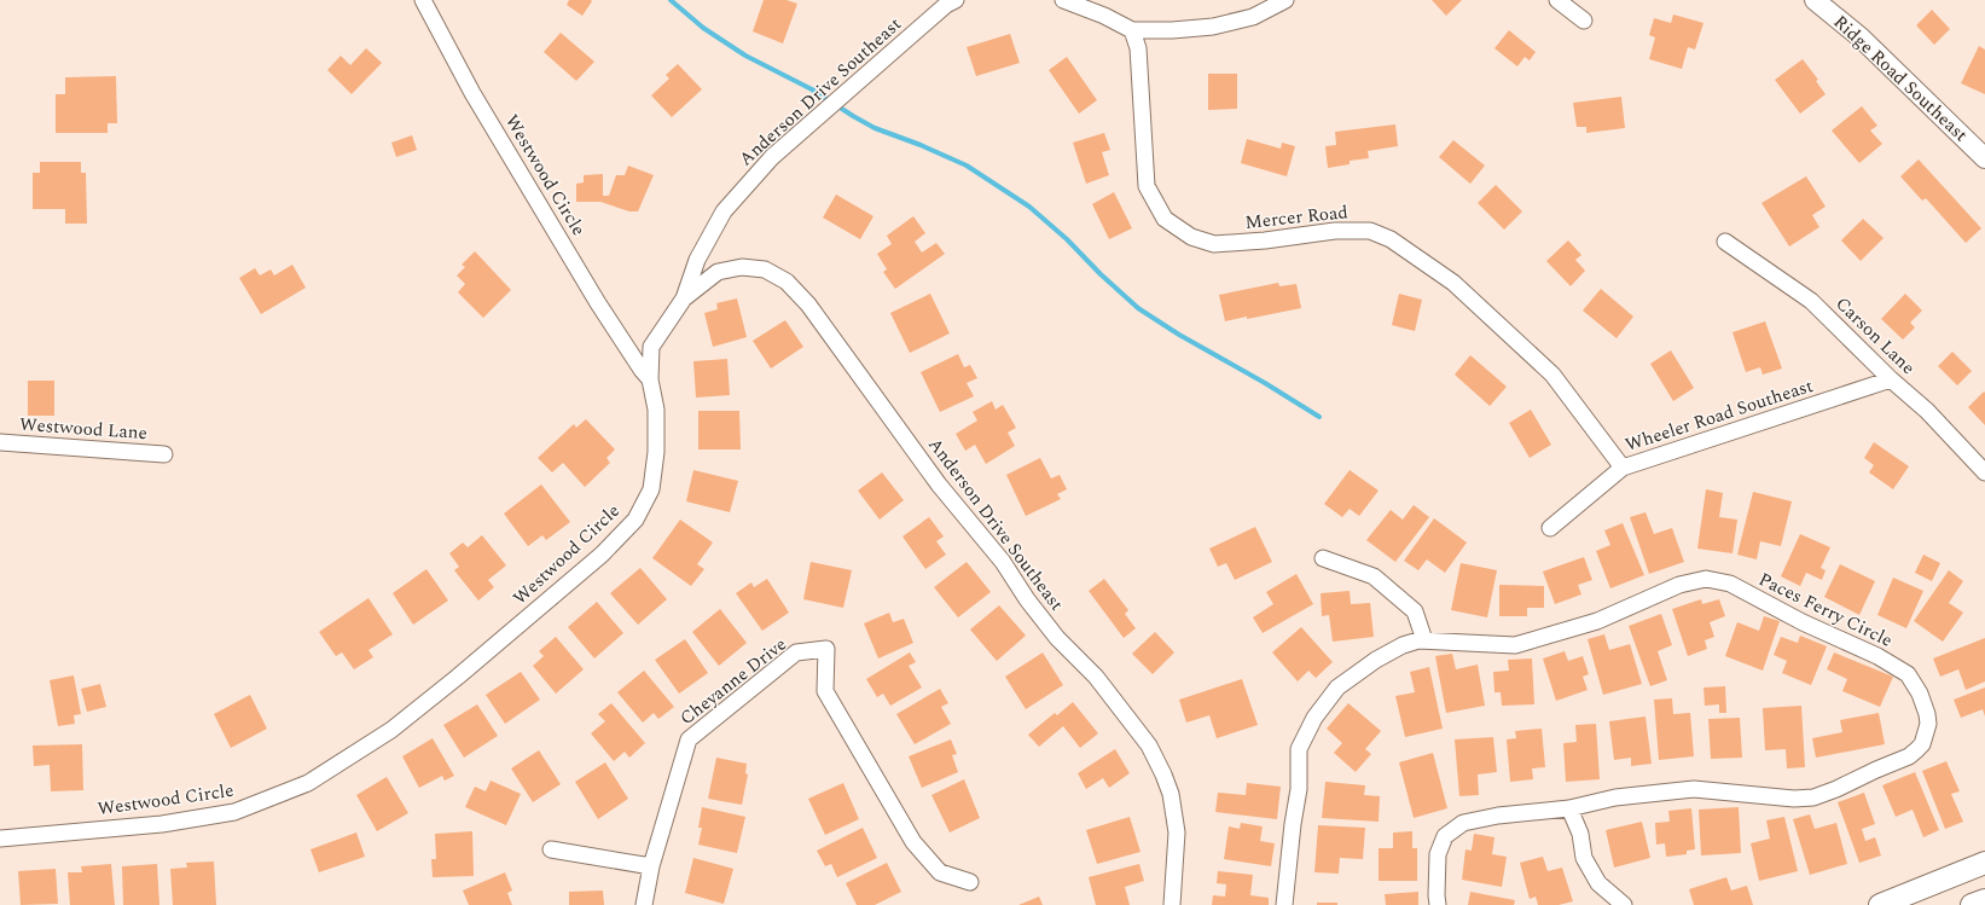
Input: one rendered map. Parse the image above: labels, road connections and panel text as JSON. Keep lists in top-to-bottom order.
{
  "streets": {
    "street": [
      "Ridge Road Southeast",
      "Anderson Drive Southeast",
      "Westwood Circle",
      "Mercer Road",
      "Carson Lane",
      "Wheeler Road Southeast",
      "Westwood Lane",
      "Paces Ferry Circle",
      "Cheyanne Drive"
    ]
  },
  "crossings": [
    ["Anderson Drive Southeast", "Westwood Circle"],
    ["Mercer Road", "Wheeler Road Southeast"],
    ["Carson Lane", "Wheeler Road Southeast"]
  ]
}
